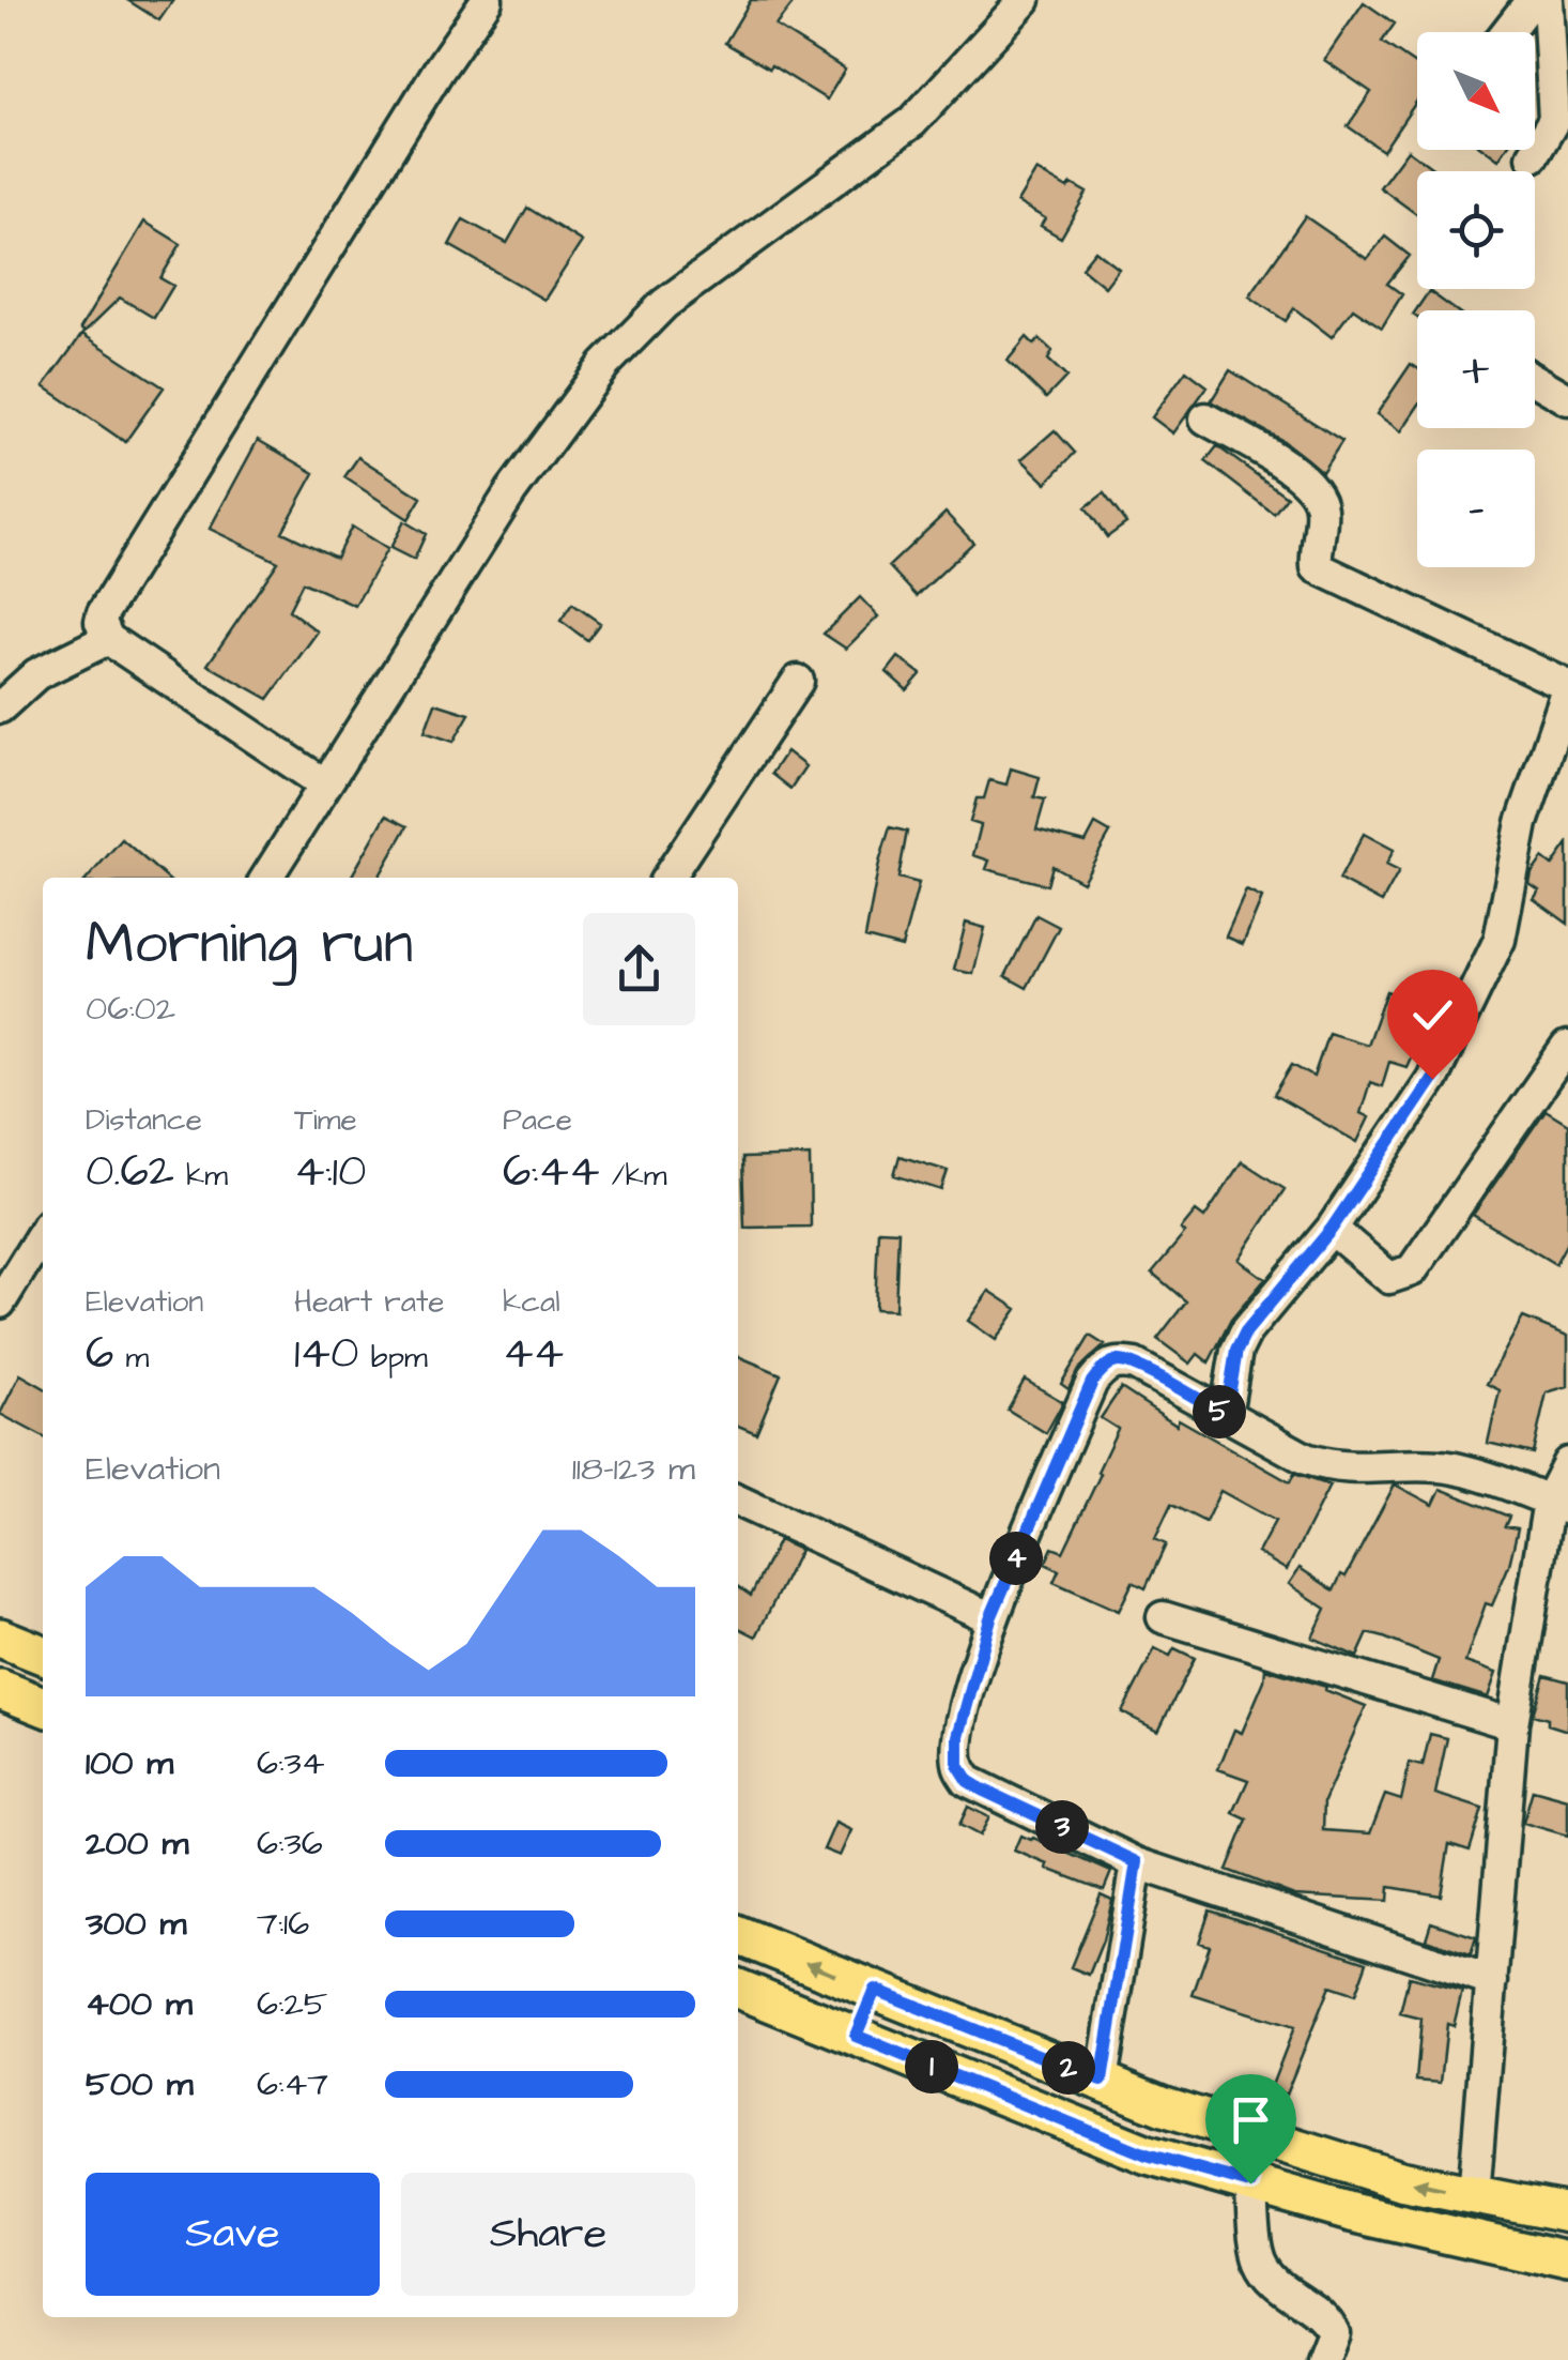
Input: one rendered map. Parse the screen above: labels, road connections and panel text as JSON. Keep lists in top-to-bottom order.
{
  "north": "bottom right",
  "page": {
    "map_buttons": ["+", "−"],
    "heading": ["Morning run", "06:02"],
    "stats": [
      ["Distance", "0.62 km"],
      ["Time", "4:10"],
      ["Pace", "6:44 /km"],
      ["Elevation", "6 m"],
      ["Heart rate", "140 bpm"],
      ["kcal", "44"]
    ],
    "pins": [
      "5",
      "4",
      "3",
      "1",
      "2"
    ],
    "chart": ["Elevation", "118–123 m"],
    "list": [
      {
        "name": "100 m",
        "note": "6:34"
      },
      {
        "name": "200 m",
        "note": "6:36"
      },
      {
        "name": "300 m",
        "note": "7:16"
      },
      {
        "name": "400 m",
        "note": "6:25"
      },
      {
        "name": "500 m",
        "note": "6:47"
      }
    ],
    "buttons": ["Save", "Share"]
  }
}
